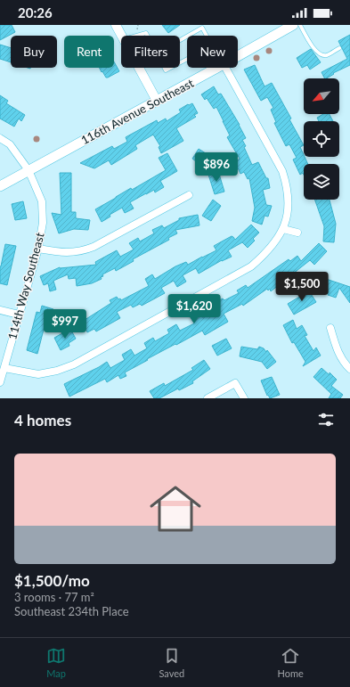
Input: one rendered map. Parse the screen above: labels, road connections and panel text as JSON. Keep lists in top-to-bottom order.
{
  "streets": {
    "main road": ["116th Avenue Southeast"],
    "street": ["114th Way Southeast"]
  },
  "crossings": [
    ["116th Avenue Southeast", "114th Way Southeast"]
  ],
  "north": "bottom left",
  "page": {
    "status": "20:26",
    "chip": [
      "Buy",
      "Rent",
      "Filters",
      "New"
    ],
    "price": [
      "$896",
      "$1,500",
      "$1,620",
      "$997"
    ],
    "heading": "4 homes",
    "list": [
      {
        "name": "$1,500/mo",
        "note": "3 rooms · 77 m² · Southeast 234th Place"
      }
    ],
    "tabs": ["Map", "Saved", "Home"]
  }
}
